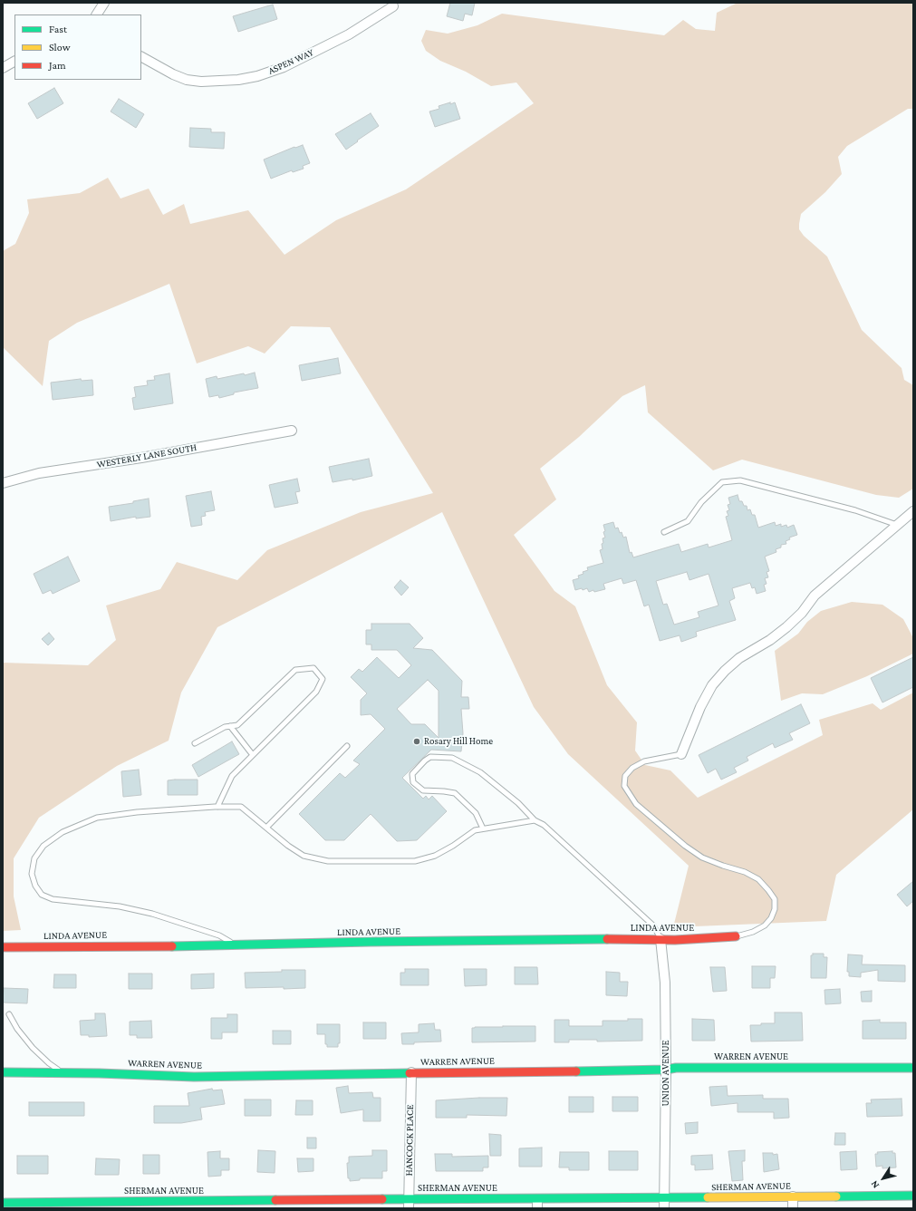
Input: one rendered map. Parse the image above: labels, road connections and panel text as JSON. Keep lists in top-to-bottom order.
{
  "streets": {
    "street": [
      "ASPEN WAY",
      "WESTERLY LANE SOUTH",
      "LINDA AVENUE",
      "WARREN AVENUE",
      "UNION AVENUE",
      "HANCOCK PLACE",
      "SHERMAN AVENUE"
    ]
  },
  "crossings": [
    ["LINDA AVENUE", "UNION AVENUE"],
    ["WARREN AVENUE", "UNION AVENUE"],
    ["WARREN AVENUE", "HANCOCK PLACE"],
    ["UNION AVENUE", "SHERMAN AVENUE"],
    ["HANCOCK PLACE", "SHERMAN AVENUE"]
  ],
  "places": ["Rosary Hill Home"],
  "legend": ["Fast", "Slow", "Jam"],
  "north": "bottom left"
}
